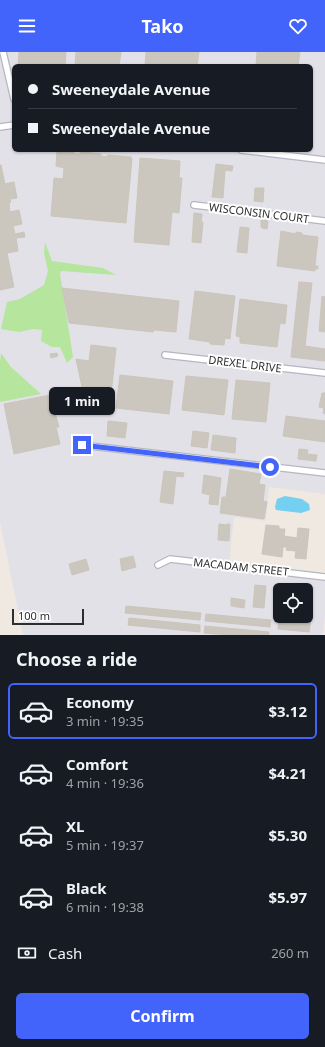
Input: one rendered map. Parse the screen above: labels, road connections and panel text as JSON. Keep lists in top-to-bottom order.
{
  "streets": {
    "street": ["WISCONSIN COURT", "DREXEL DRIVE", "MACADAM STREET"]
  },
  "scale_bar": "100 m",
  "page": {
    "header": "Tako",
    "banner": ["Sweeneydale Avenue", "Sweeneydale Avenue"],
    "bubble": "1 min",
    "scale": "100 m",
    "heading": "Choose a ride",
    "list": [
      {
        "name": "Economy",
        "note": "3 min · 19:35",
        "value": "$3.12"
      },
      {
        "name": "Comfort",
        "note": "4 min · 19:36",
        "value": "$4.21"
      },
      {
        "name": "XL",
        "note": "5 min · 19:37",
        "value": "$5.30"
      },
      {
        "name": "Black",
        "note": "6 min · 19:38",
        "value": "$5.97"
      }
    ],
    "pay": ["Cash", "260 m"],
    "buttons": "Confirm"
  }
}
